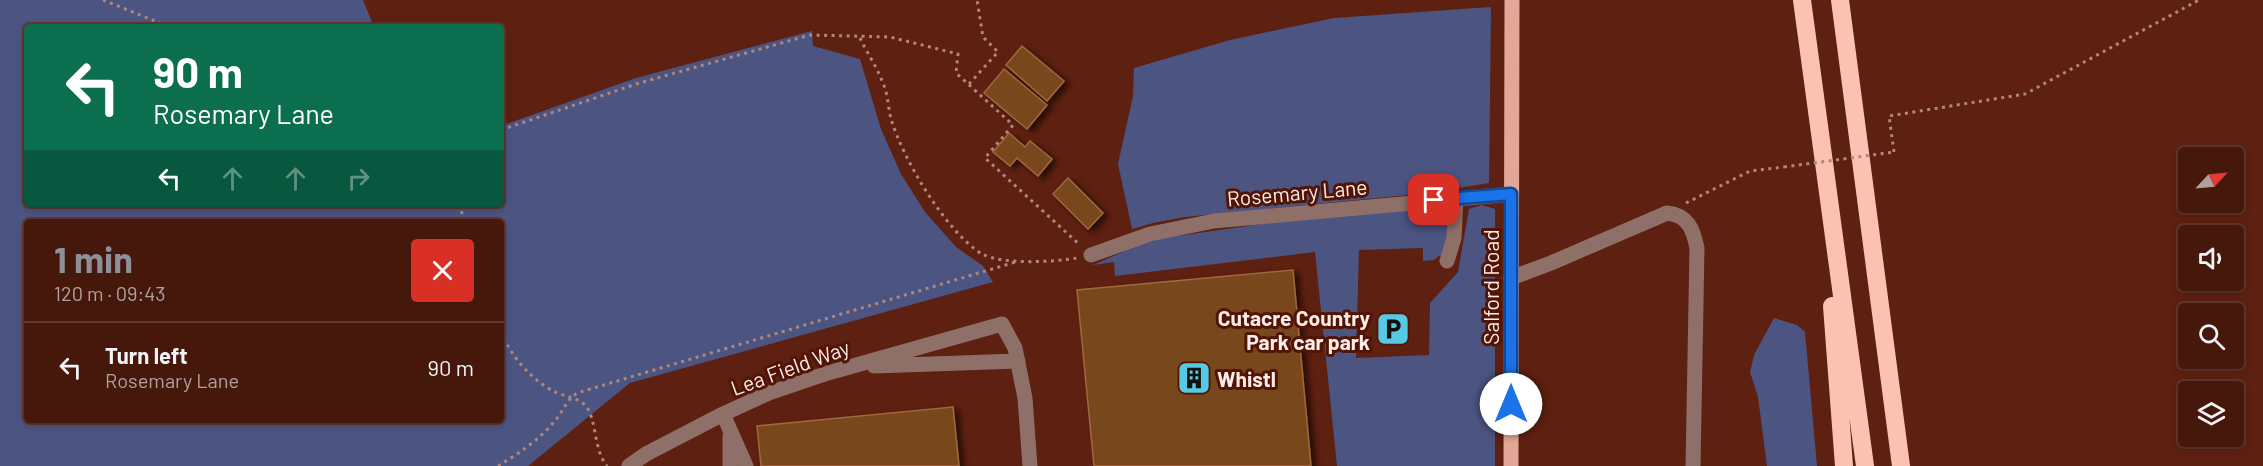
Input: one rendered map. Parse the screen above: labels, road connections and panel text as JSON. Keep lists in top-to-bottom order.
{
  "streets": {
    "main road": ["Salford Road"],
    "lane": ["Rosemary Lane", "Lea Field Way"]
  },
  "crossings": [
    ["Rosemary Lane", "Salford Road"]
  ],
  "places": {
    "parking": ["Cutacre Country Park car park"],
    "building": ["Whistl"]
  },
  "north": "top right",
  "page": {
    "turn": ["90 m", "Rosemary Lane"],
    "heading": ["1 min", "120 m · 09:43"],
    "list": [
      {
        "name": "Turn left",
        "note": "Rosemary Lane",
        "value": "90 m"
      }
    ]
  }
}
